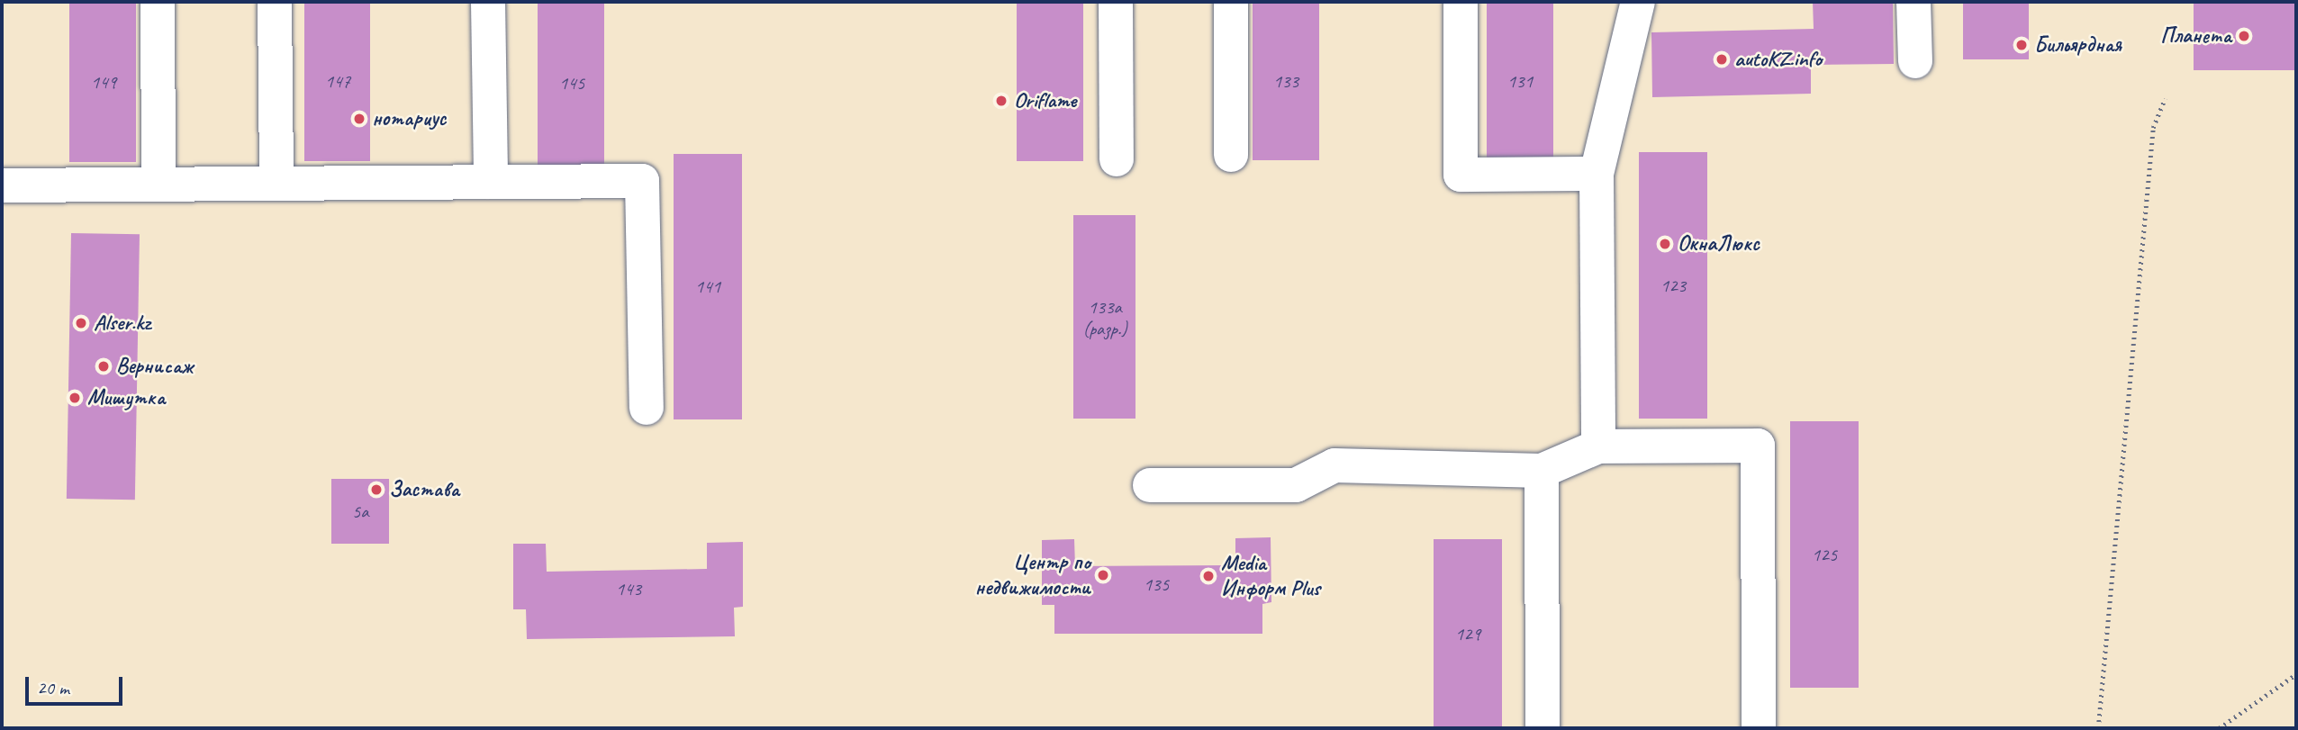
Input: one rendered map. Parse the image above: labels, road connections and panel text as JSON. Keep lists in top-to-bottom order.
{
  "places": [
    "Планета",
    "Бильярдная",
    "autoKZ.info",
    "Oriflame",
    "нотариус",
    "ОкнаЛюкс",
    "Alser.kz",
    "Вернисаж",
    "Мишутка",
    "Застава",
    "Центр по недвижимости",
    "Media Информ Plus"
  ],
  "house_numbers": [
    "147",
    "133",
    "131",
    "149",
    "145",
    "123",
    "141",
    "133а (разр.)",
    "5а",
    "125",
    "135",
    "143",
    "129"
  ],
  "scale_bar": "20 m"
}
